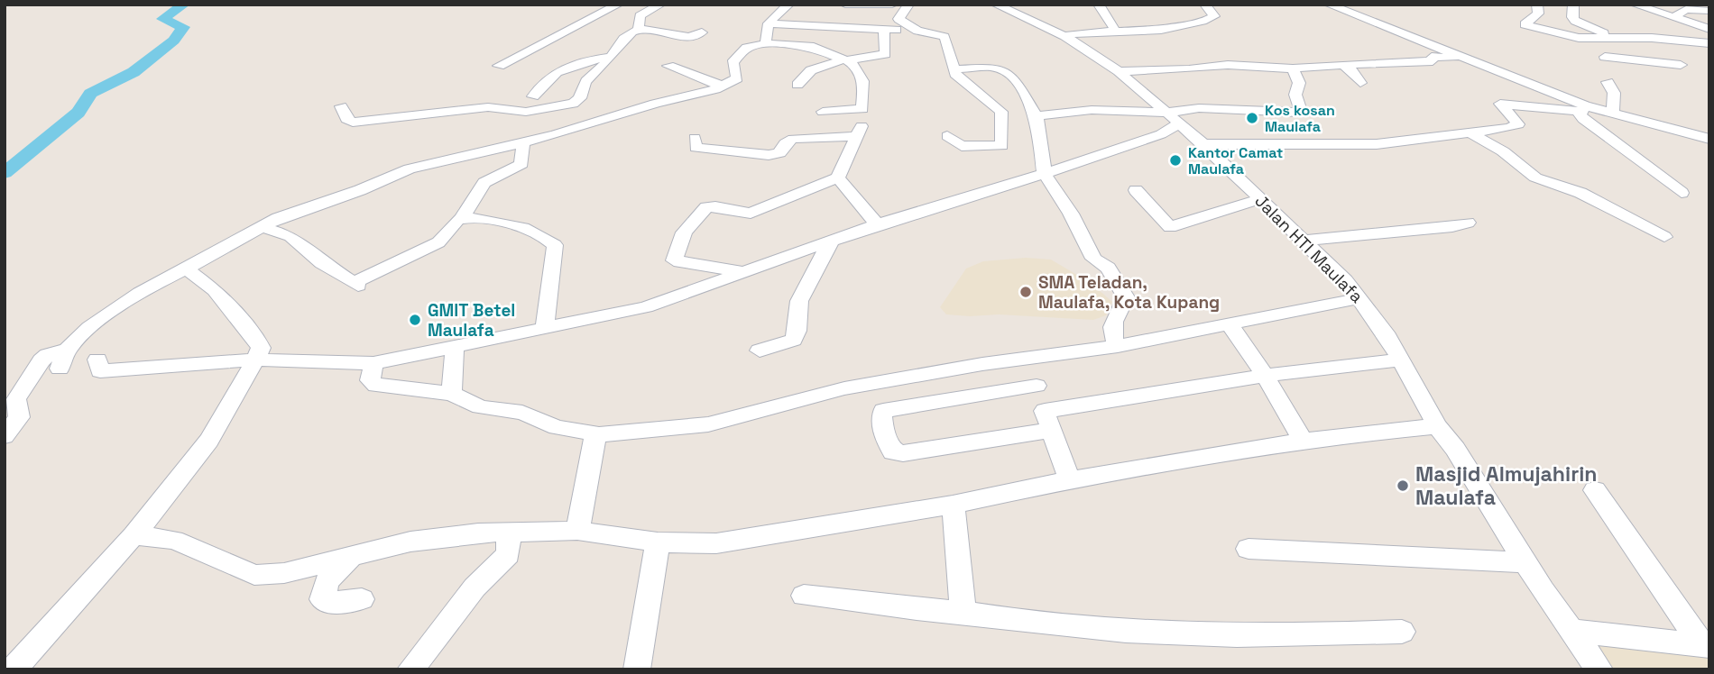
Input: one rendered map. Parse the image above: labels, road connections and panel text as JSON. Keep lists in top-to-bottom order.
{
  "streets": {
    "street": ["Jalan HTI Maulafa"]
  },
  "places": [
    "Kos kosan Maulafa",
    "Kantor Camat Maulafa",
    "SMA Teladan, Maulafa, Kota Kupang",
    "GMIT Betel Maulafa",
    "Masjid Almujahirin Maulafa"
  ]
}
